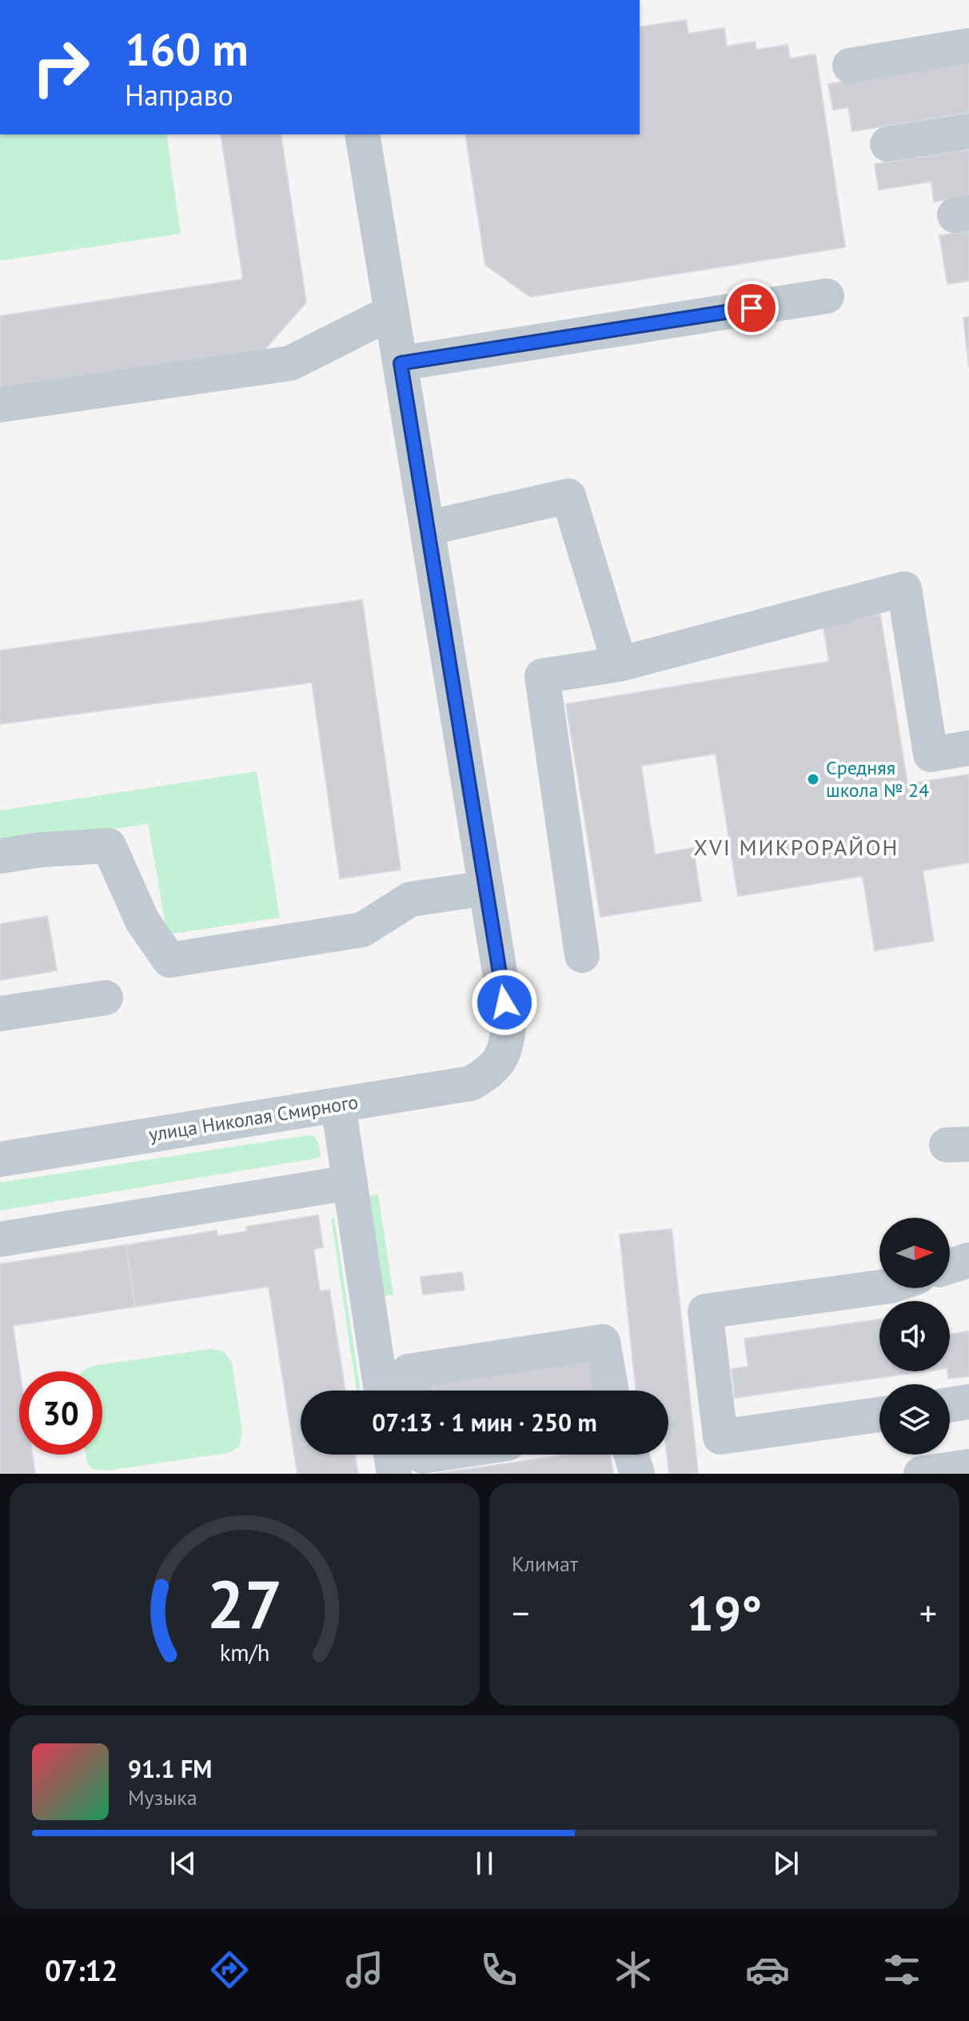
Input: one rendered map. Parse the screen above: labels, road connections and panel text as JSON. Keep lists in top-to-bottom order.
{
  "streets": {
    "street": ["улица Николая Смирного"]
  },
  "districts": ["XVI МИКРОРАЙОН"],
  "places": ["Средняя школа № 24"],
  "north": "right",
  "page": {
    "turn": ["160 m", "Направо"],
    "limit": "30",
    "trip": "07:13 · 1 мин · 250 m",
    "tile": "Климат",
    "heat": ["−", "19°", "+"],
    "song": ["91.1 FM", "Музыка"],
    "tabs": "07:12",
    "gauge": ["27", "km/h"]
  }
}
